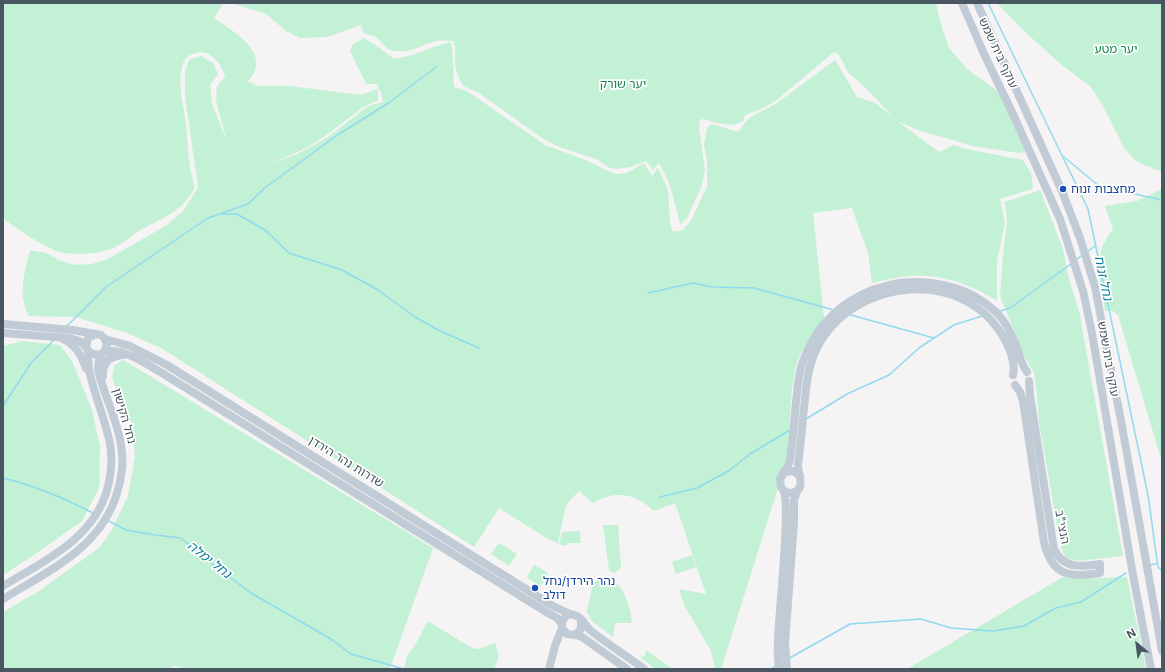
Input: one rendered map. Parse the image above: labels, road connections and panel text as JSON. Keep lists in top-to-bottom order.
{
  "streets": {
    "main road": [
      "עוקף בית שמש",
      "נחל הקישון",
      "שדרות נהר הירדן",
      "הנצי\"ב"
    ]
  },
  "crossings": [
    ["נחל הקישון", "שדרות נהר הירדן"]
  ],
  "water": ["נחל זנוח", "נחל ימלה"],
  "parks": ["יער מטע", "יער שורק"],
  "places": ["מחצבות זנוח", "נהר הירדן/נחל דולב"],
  "north": "top left"
}
